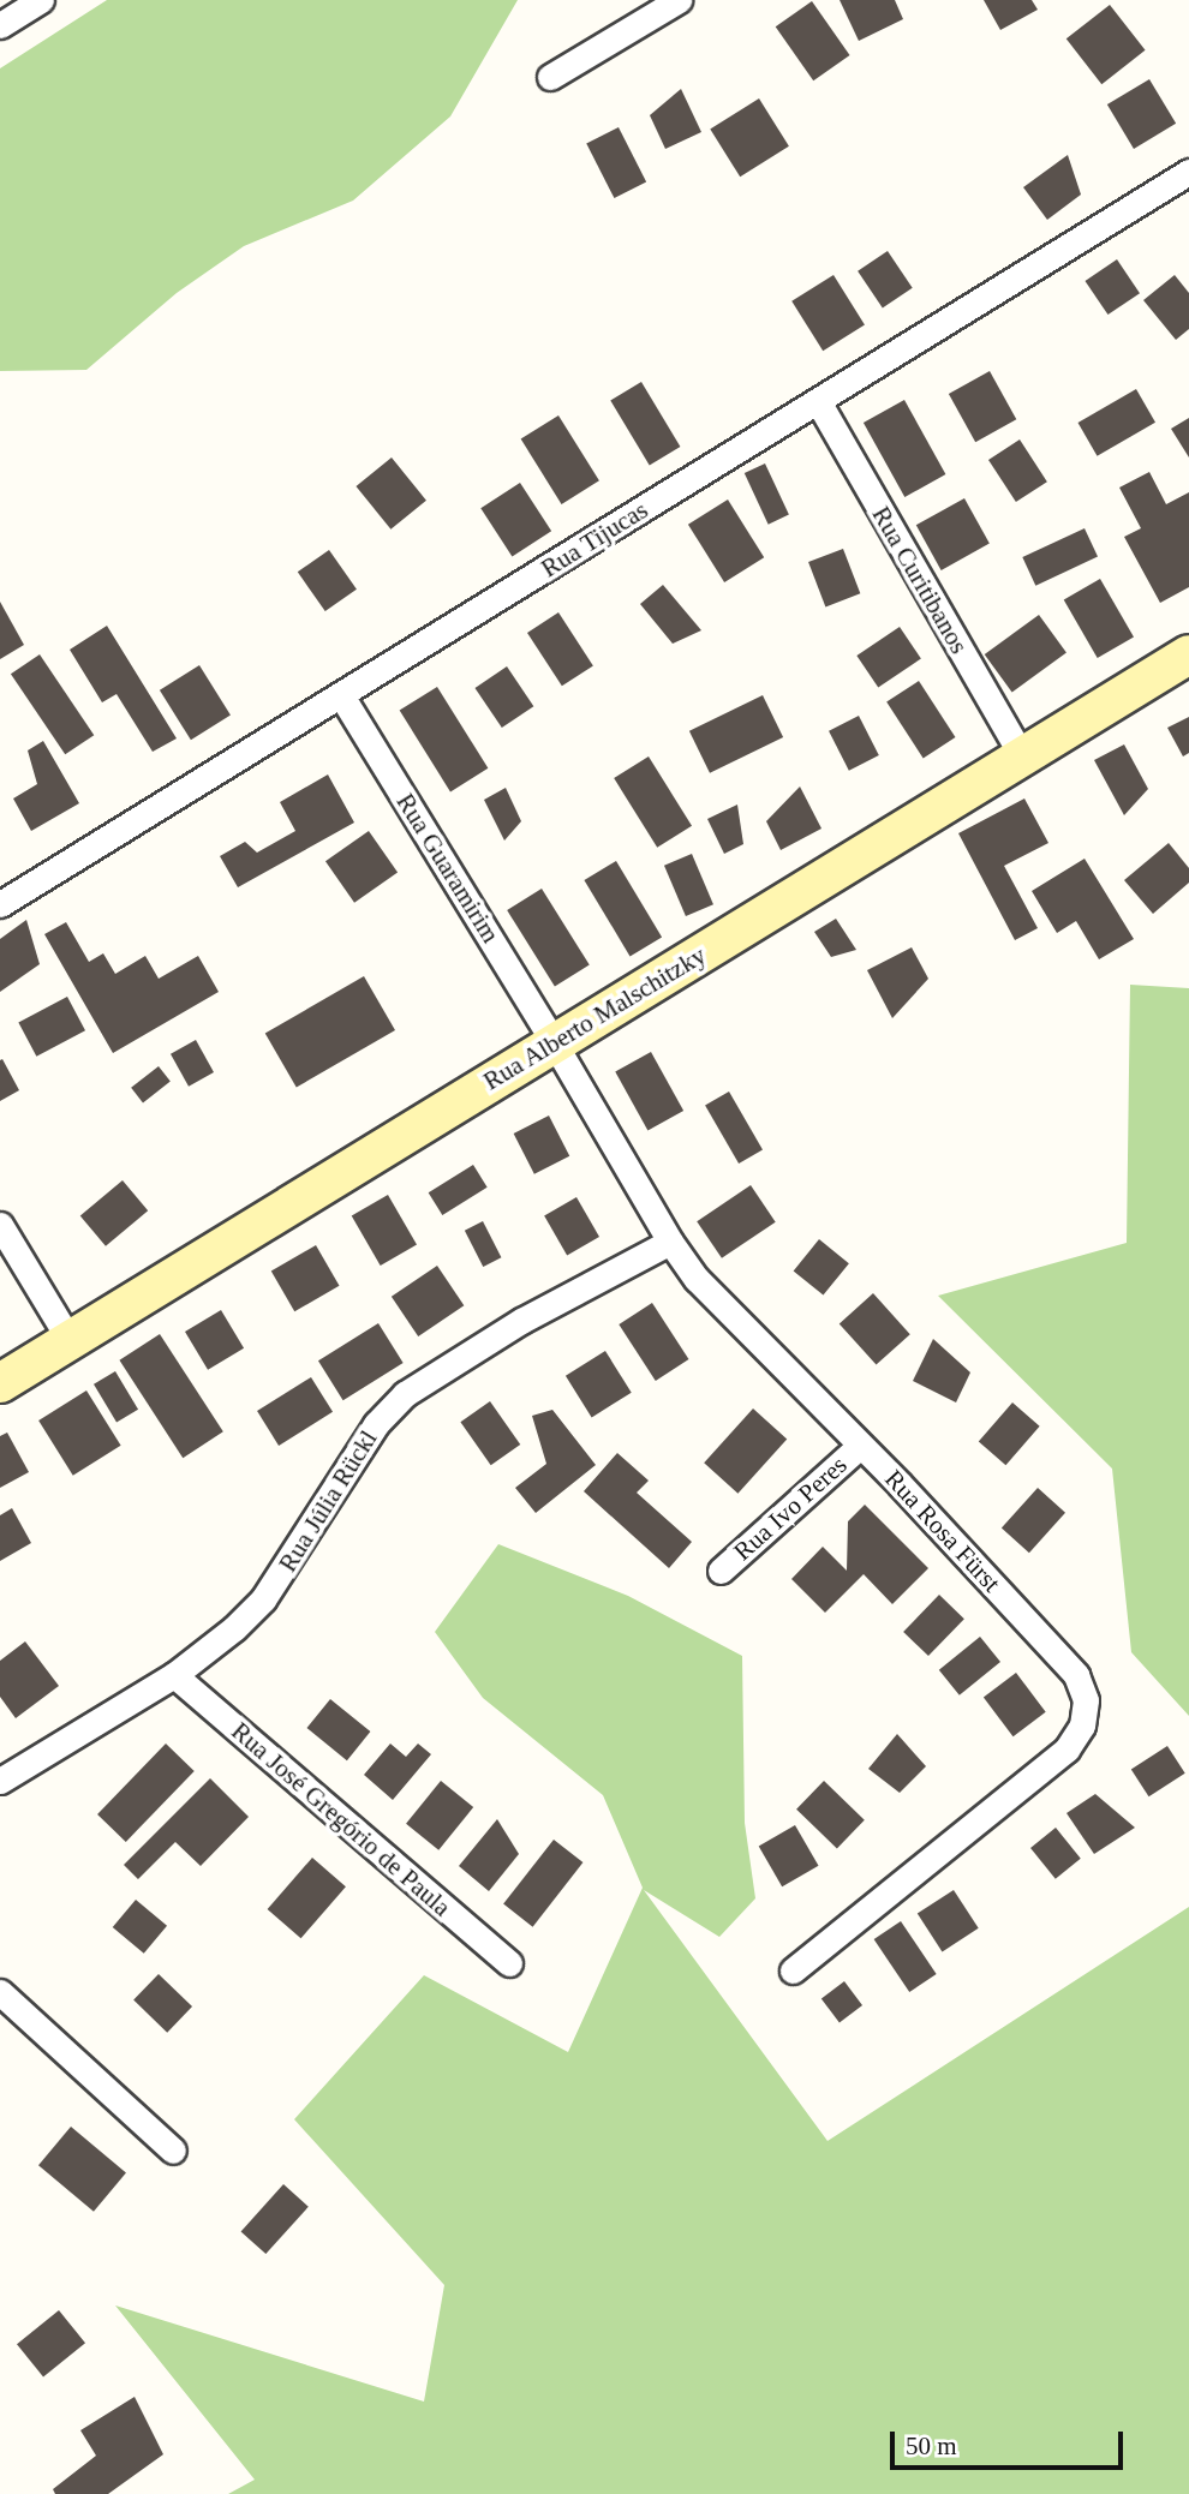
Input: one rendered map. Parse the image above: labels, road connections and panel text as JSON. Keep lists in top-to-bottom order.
{
  "streets": {
    "street": [
      "Rua Tijucas",
      "Rua Curitibanos",
      "Rua Guaramirim",
      "Rua Alberto Malschitzky",
      "Rua Júlia Rückl",
      "Rua Ivo Peres",
      "Rua Rosa Fürst",
      "Rua José Gregório de Paula"
    ]
  },
  "crossings": [
    ["Rua Tijucas", "Rua Curitibanos"],
    ["Rua Tijucas", "Rua Guaramirim"],
    ["Rua Curitibanos", "Rua Alberto Malschitzky"],
    ["Rua Guaramirim", "Rua Alberto Malschitzky"],
    ["Rua Guaramirim", "Rua Rosa Fürst"],
    ["Rua Alberto Malschitzky", "Rua Rosa Fürst"],
    ["Rua Júlia Rückl", "Rua Rosa Fürst"],
    ["Rua Júlia Rückl", "Rua José Gregório de Paula"],
    ["Rua Ivo Peres", "Rua Rosa Fürst"]
  ],
  "scale_bar": "50 m"
}
